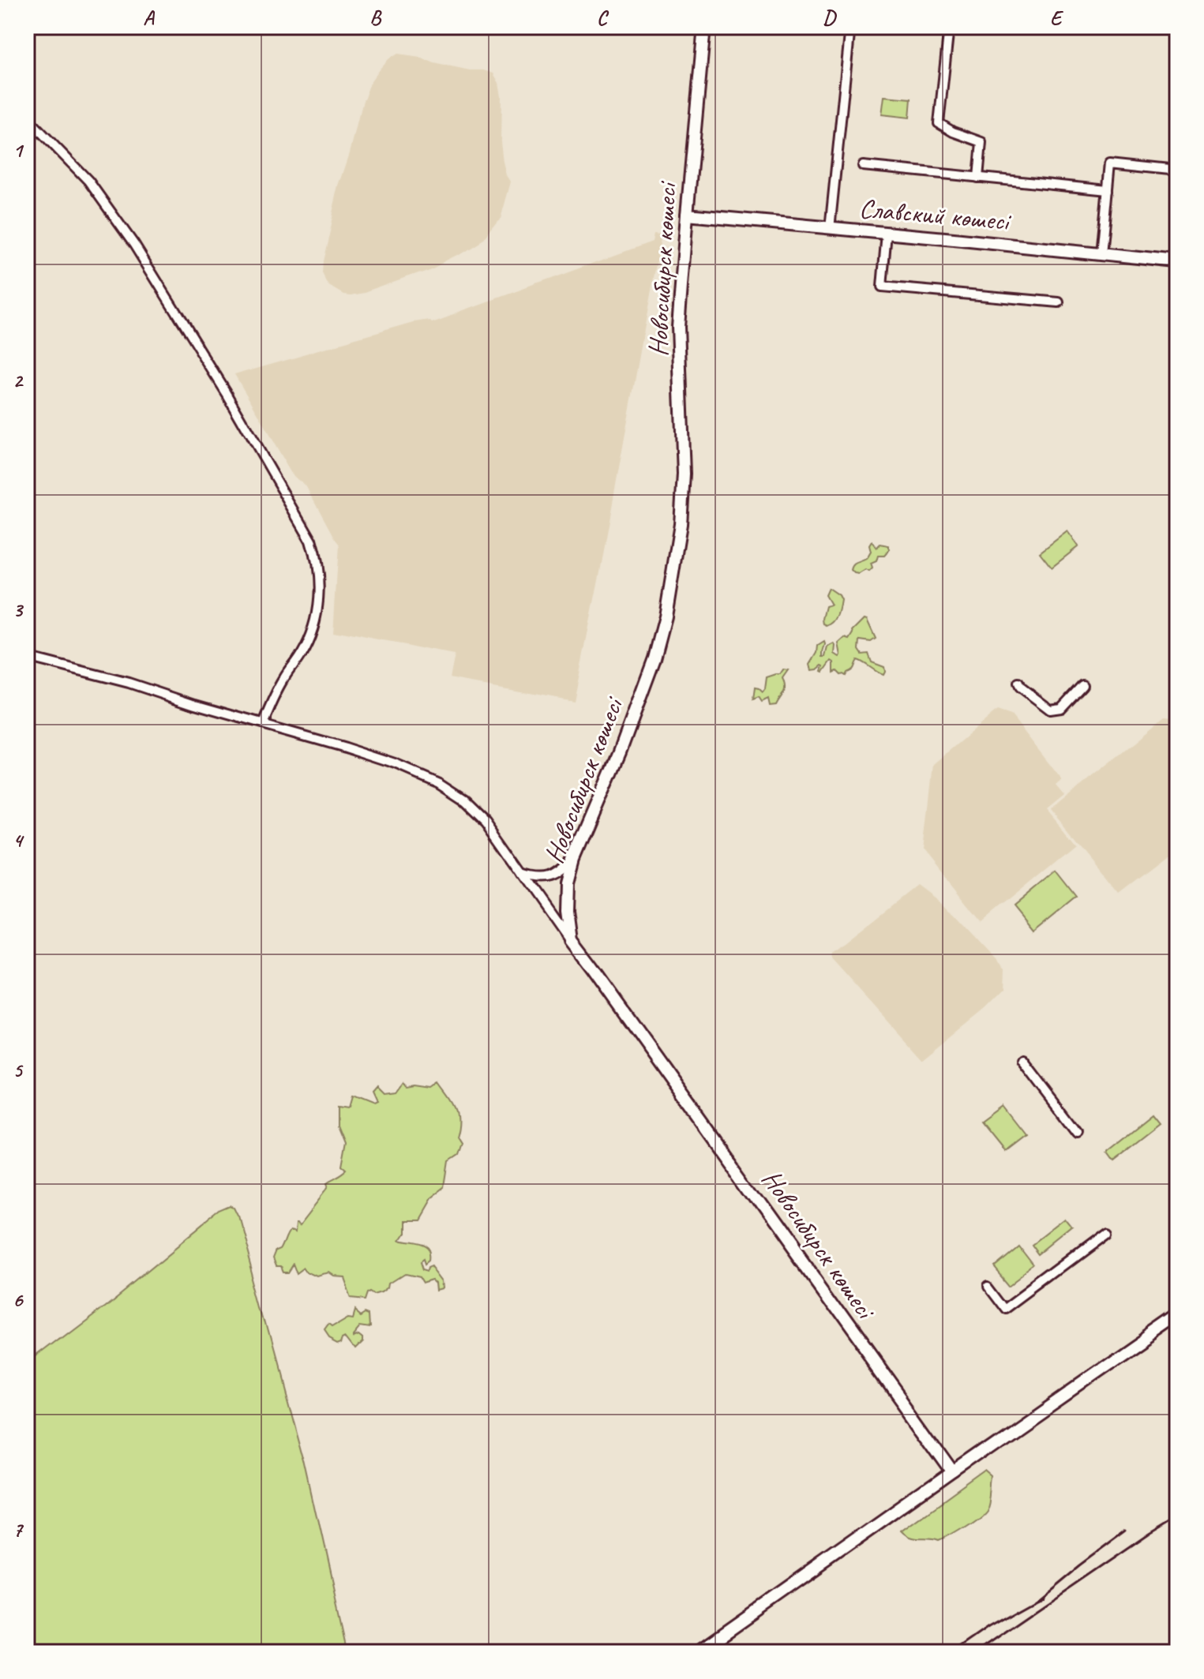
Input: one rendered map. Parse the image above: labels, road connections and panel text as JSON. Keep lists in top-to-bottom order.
{
  "streets": {
    "main road": ["Славский көшесі", "Новосибирск көшесі"]
  },
  "crossings": [
    ["Славский көшесі", "Новосибирск көшесі"]
  ],
  "grid": {
    "columns": [
      "A",
      "B",
      "C",
      "D",
      "E"
    ],
    "rows": [
      "1",
      "2",
      "3",
      "4",
      "5",
      "6",
      "7"
    ]
  }
}
